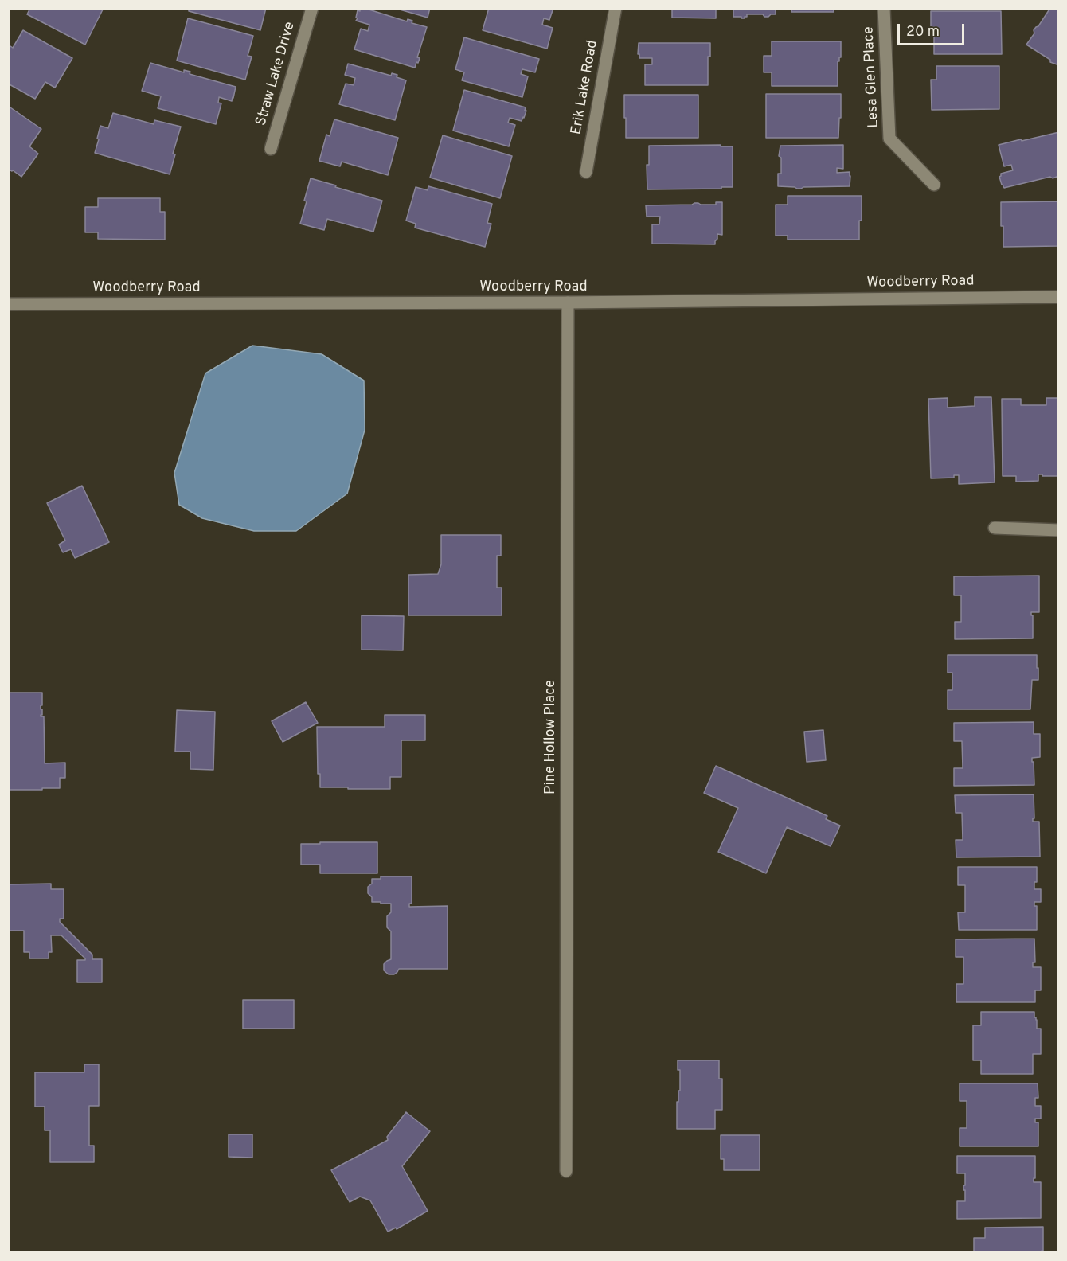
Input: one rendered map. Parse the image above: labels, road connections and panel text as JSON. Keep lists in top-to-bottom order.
{
  "streets": {
    "street": [
      "Straw Lake Drive",
      "Lesa Glen Place",
      "Erik Lake Road",
      "Woodberry Road",
      "Pine Hollow Place"
    ]
  },
  "crossings": [
    ["Woodberry Road", "Pine Hollow Place"]
  ],
  "scale_bar": "20 m"
}
